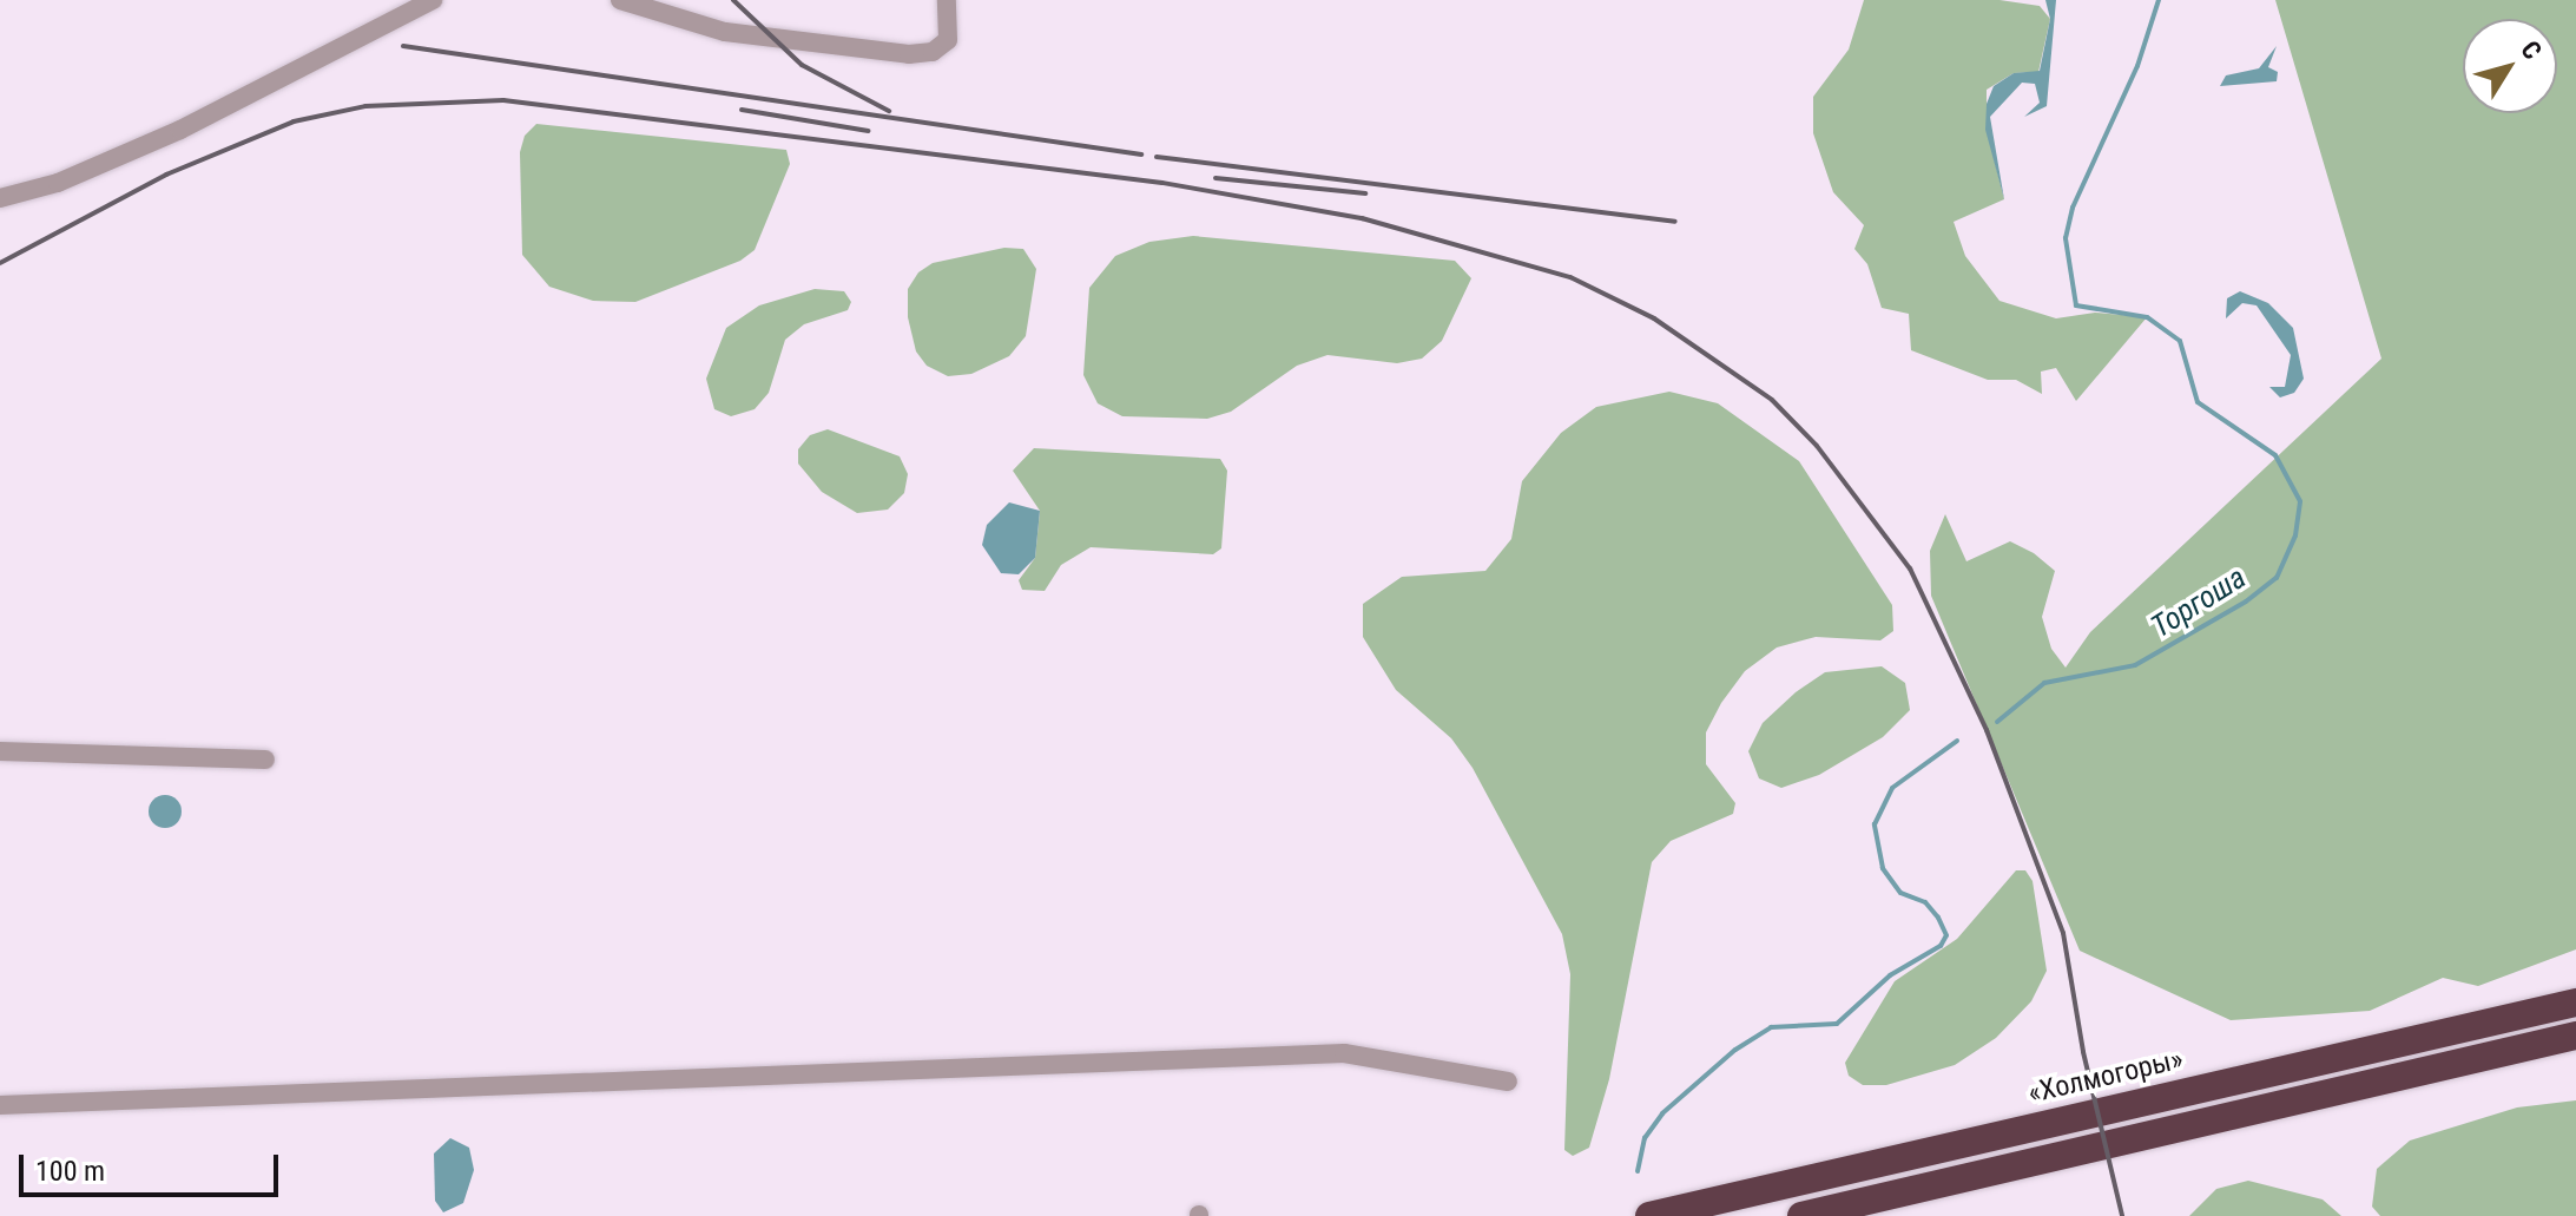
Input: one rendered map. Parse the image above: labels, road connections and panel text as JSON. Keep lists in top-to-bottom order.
{
  "streets": {
    "highway": ["«Холмогоры»"]
  },
  "water": ["Торгоша"],
  "scale_bar": "100 m",
  "north": "top right"
}
